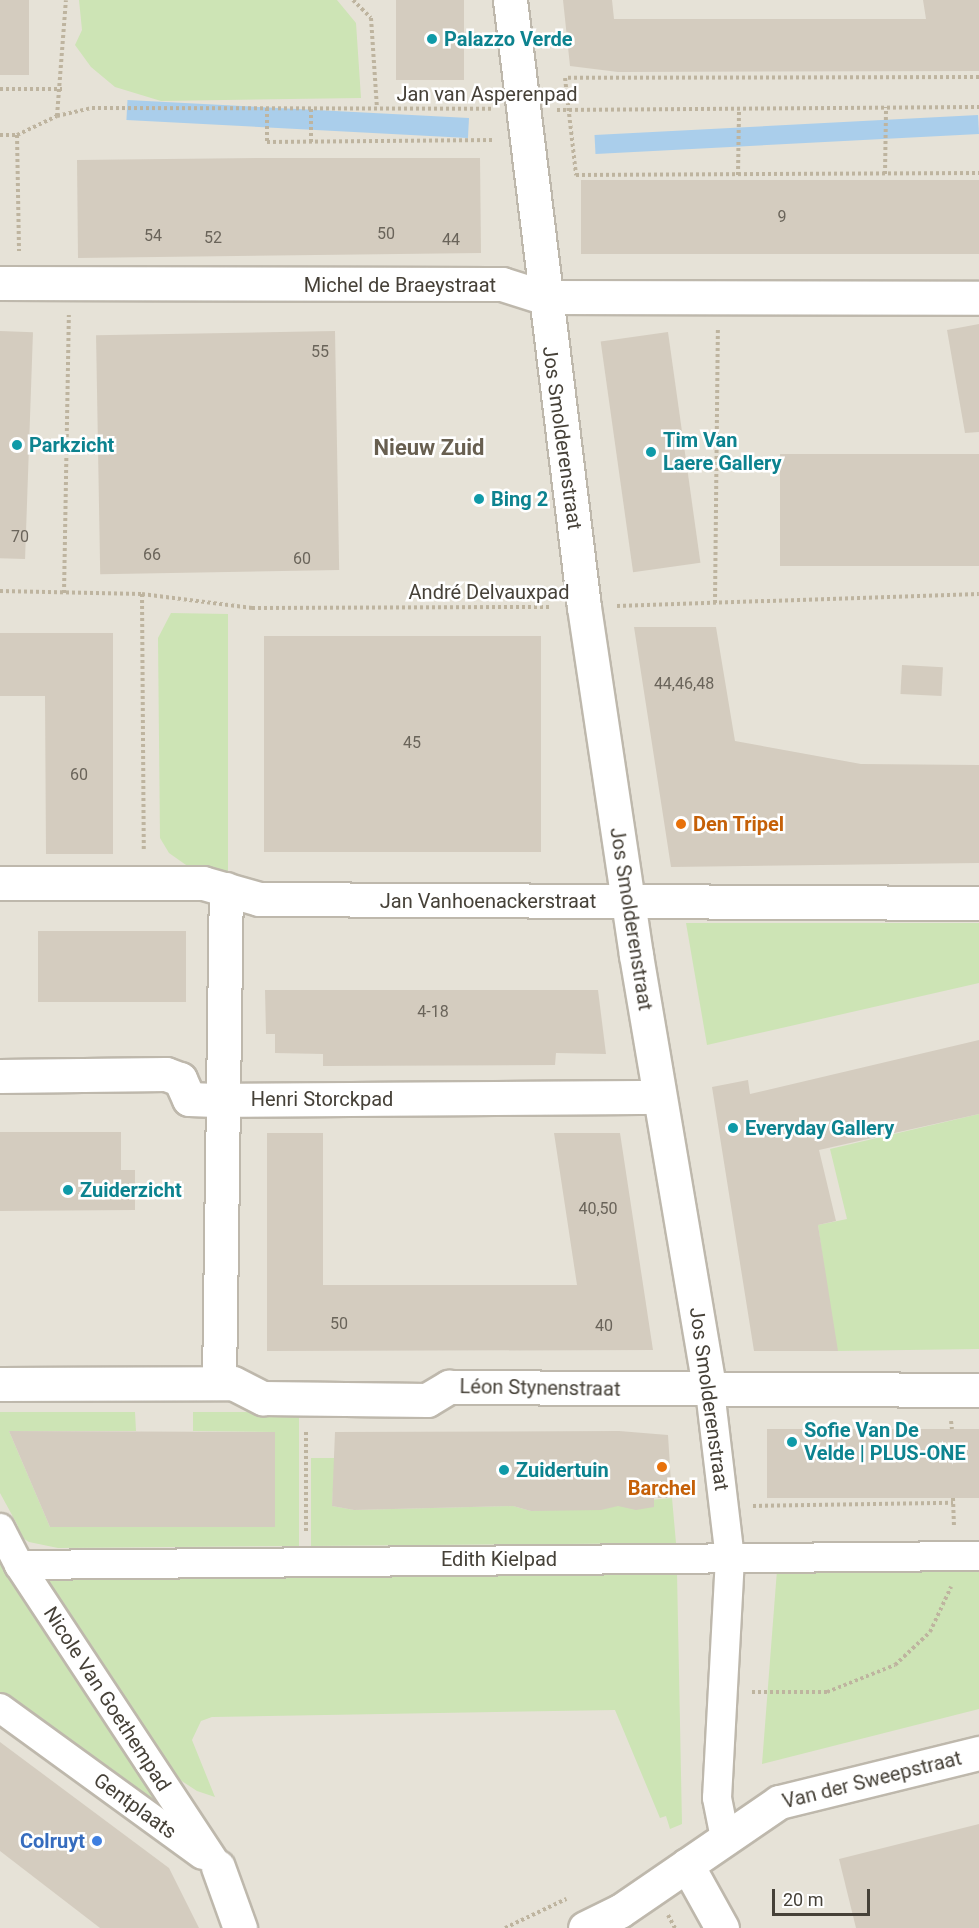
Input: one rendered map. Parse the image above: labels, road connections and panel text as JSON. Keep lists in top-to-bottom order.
{
  "streets": {
    "street": [
      "Michel de Braeystraat",
      "Jos Smolderenstraat",
      "Jan Vanhoenackerstraat",
      "Henri Storckpad",
      "Léon Stynenstraat",
      "Edith Kielpad",
      "Nicole Van Goethempad",
      "Van der Sweepstraat",
      "Gentplaats"
    ],
    "path": ["Jan van Asperenpad", "André Delvauxpad"]
  },
  "crossings": [
    ["Jan van Asperenpad", "Jos Smolderenstraat"],
    ["Michel de Braeystraat", "Jos Smolderenstraat"],
    ["Jos Smolderenstraat", "André Delvauxpad"],
    ["Jos Smolderenstraat", "Jan Vanhoenackerstraat"],
    ["Jos Smolderenstraat", "Henri Storckpad"],
    ["Jos Smolderenstraat", "Léon Stynenstraat"],
    ["Jos Smolderenstraat", "Edith Kielpad"],
    ["Jos Smolderenstraat", "Van der Sweepstraat"],
    ["Edith Kielpad", "Nicole Van Goethempad"],
    ["Nicole Van Goethempad", "Gentplaats"]
  ],
  "districts": ["Nieuw Zuid"],
  "places": [
    "Palazzo Verde",
    "Parkzicht",
    "Tim Van Laere Gallery",
    "Bing 2",
    "Den Tripel",
    "Everyday Gallery",
    "Zuiderzicht",
    "Sofie Van De Velde | PLUS-ONE",
    "Barchel",
    "Zuidertuin",
    "Colruyt"
  ],
  "house_numbers": [
    "9",
    "50",
    "54",
    "52",
    "44",
    "55",
    "70",
    "66",
    "60",
    "44,46,48",
    "45",
    "60",
    "4-18",
    "40,50",
    "50",
    "40"
  ],
  "scale_bar": "20 m"
}
